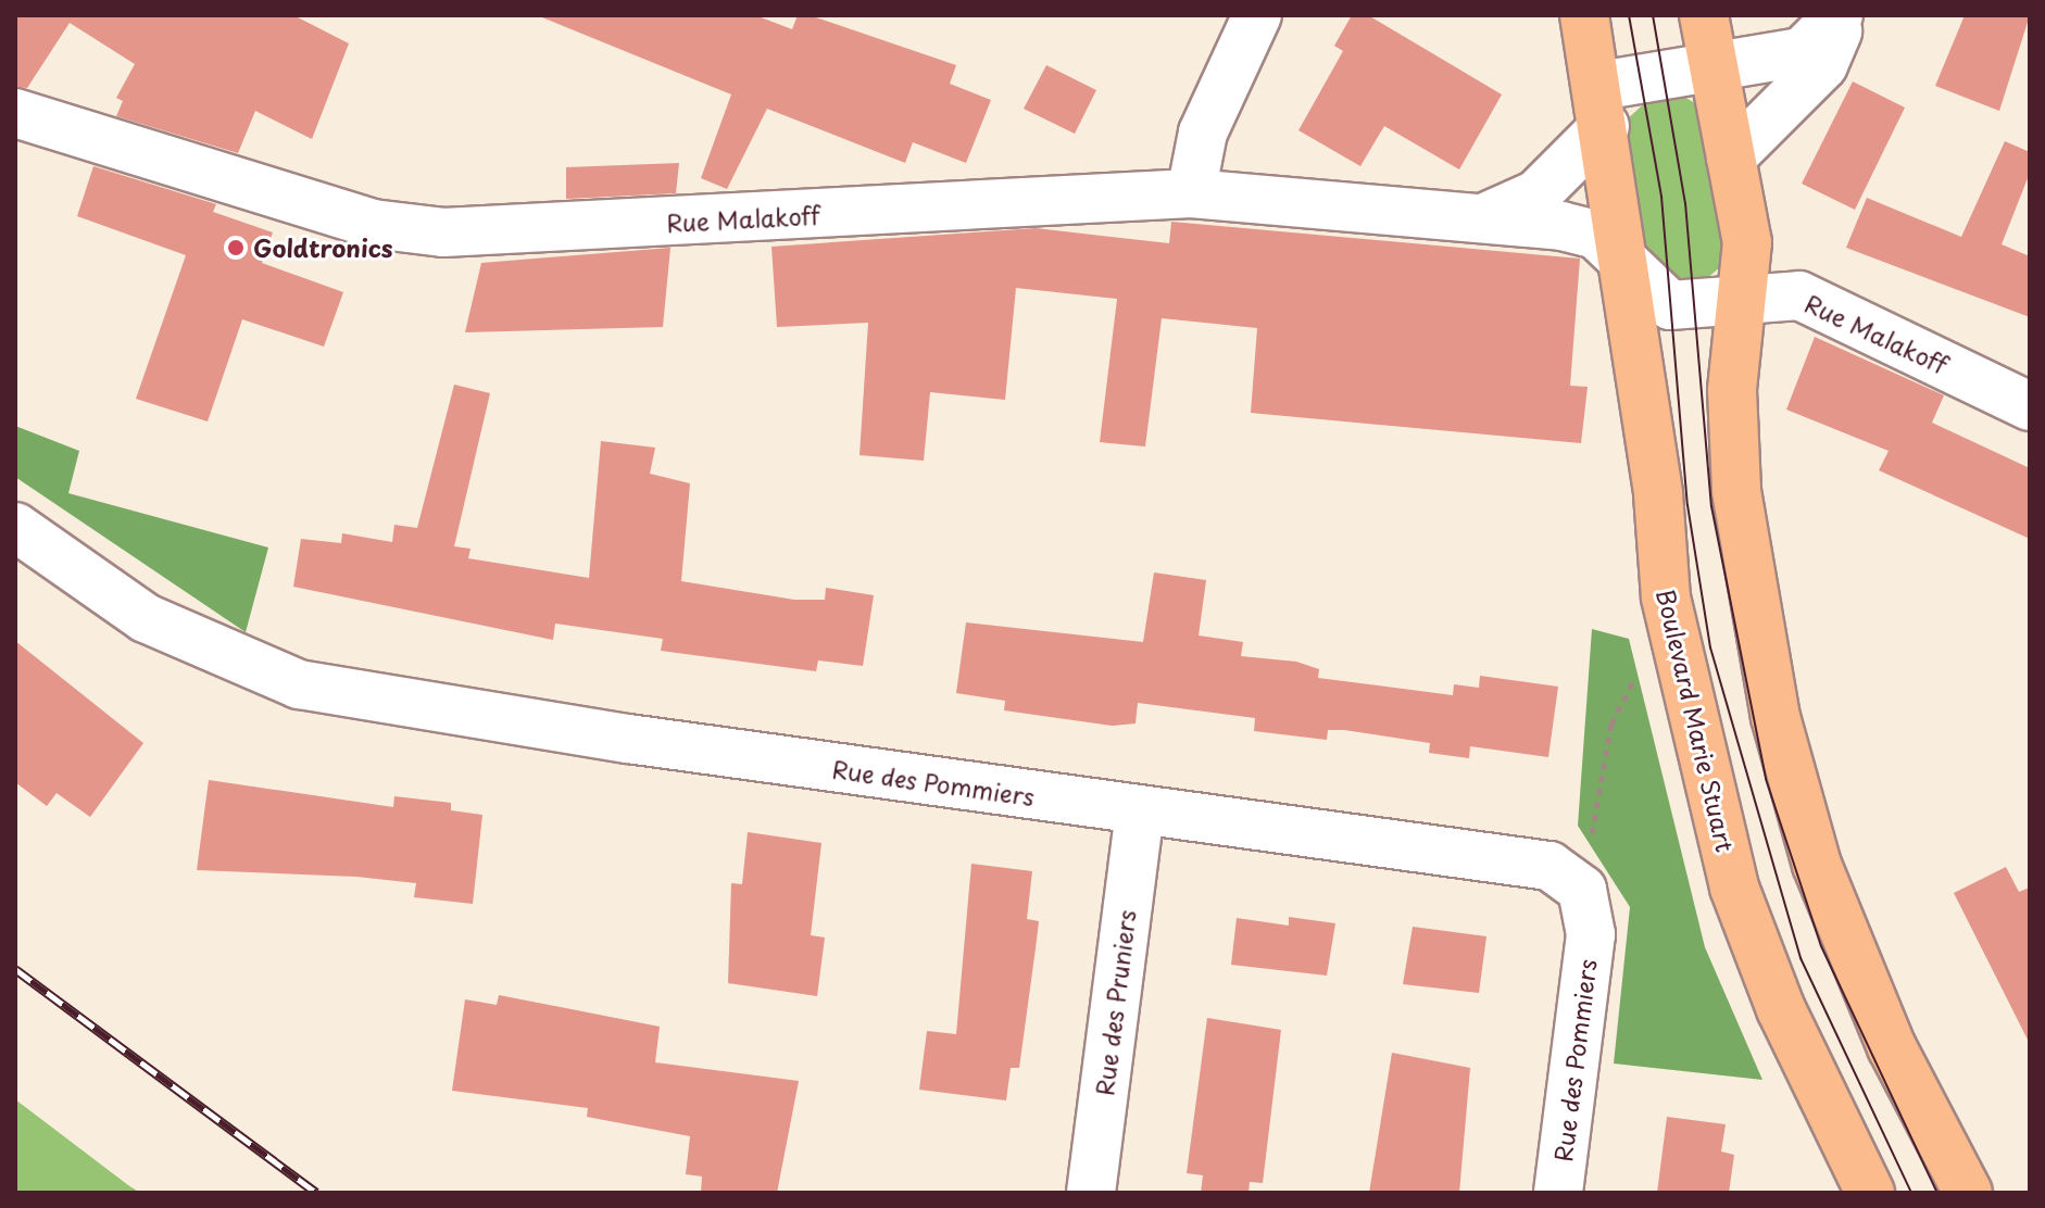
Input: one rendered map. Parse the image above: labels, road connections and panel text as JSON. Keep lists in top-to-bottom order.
{
  "streets": {
    "main road": ["Boulevard Marie Stuart"],
    "street": ["Rue Malakoff", "Rue des Pommiers", "Rue des Pruniers"]
  },
  "crossings": [
    ["Rue Malakoff", "Boulevard Marie Stuart"],
    ["Rue des Pommiers", "Rue des Pruniers"]
  ],
  "places": ["Goldtronics"]
}
